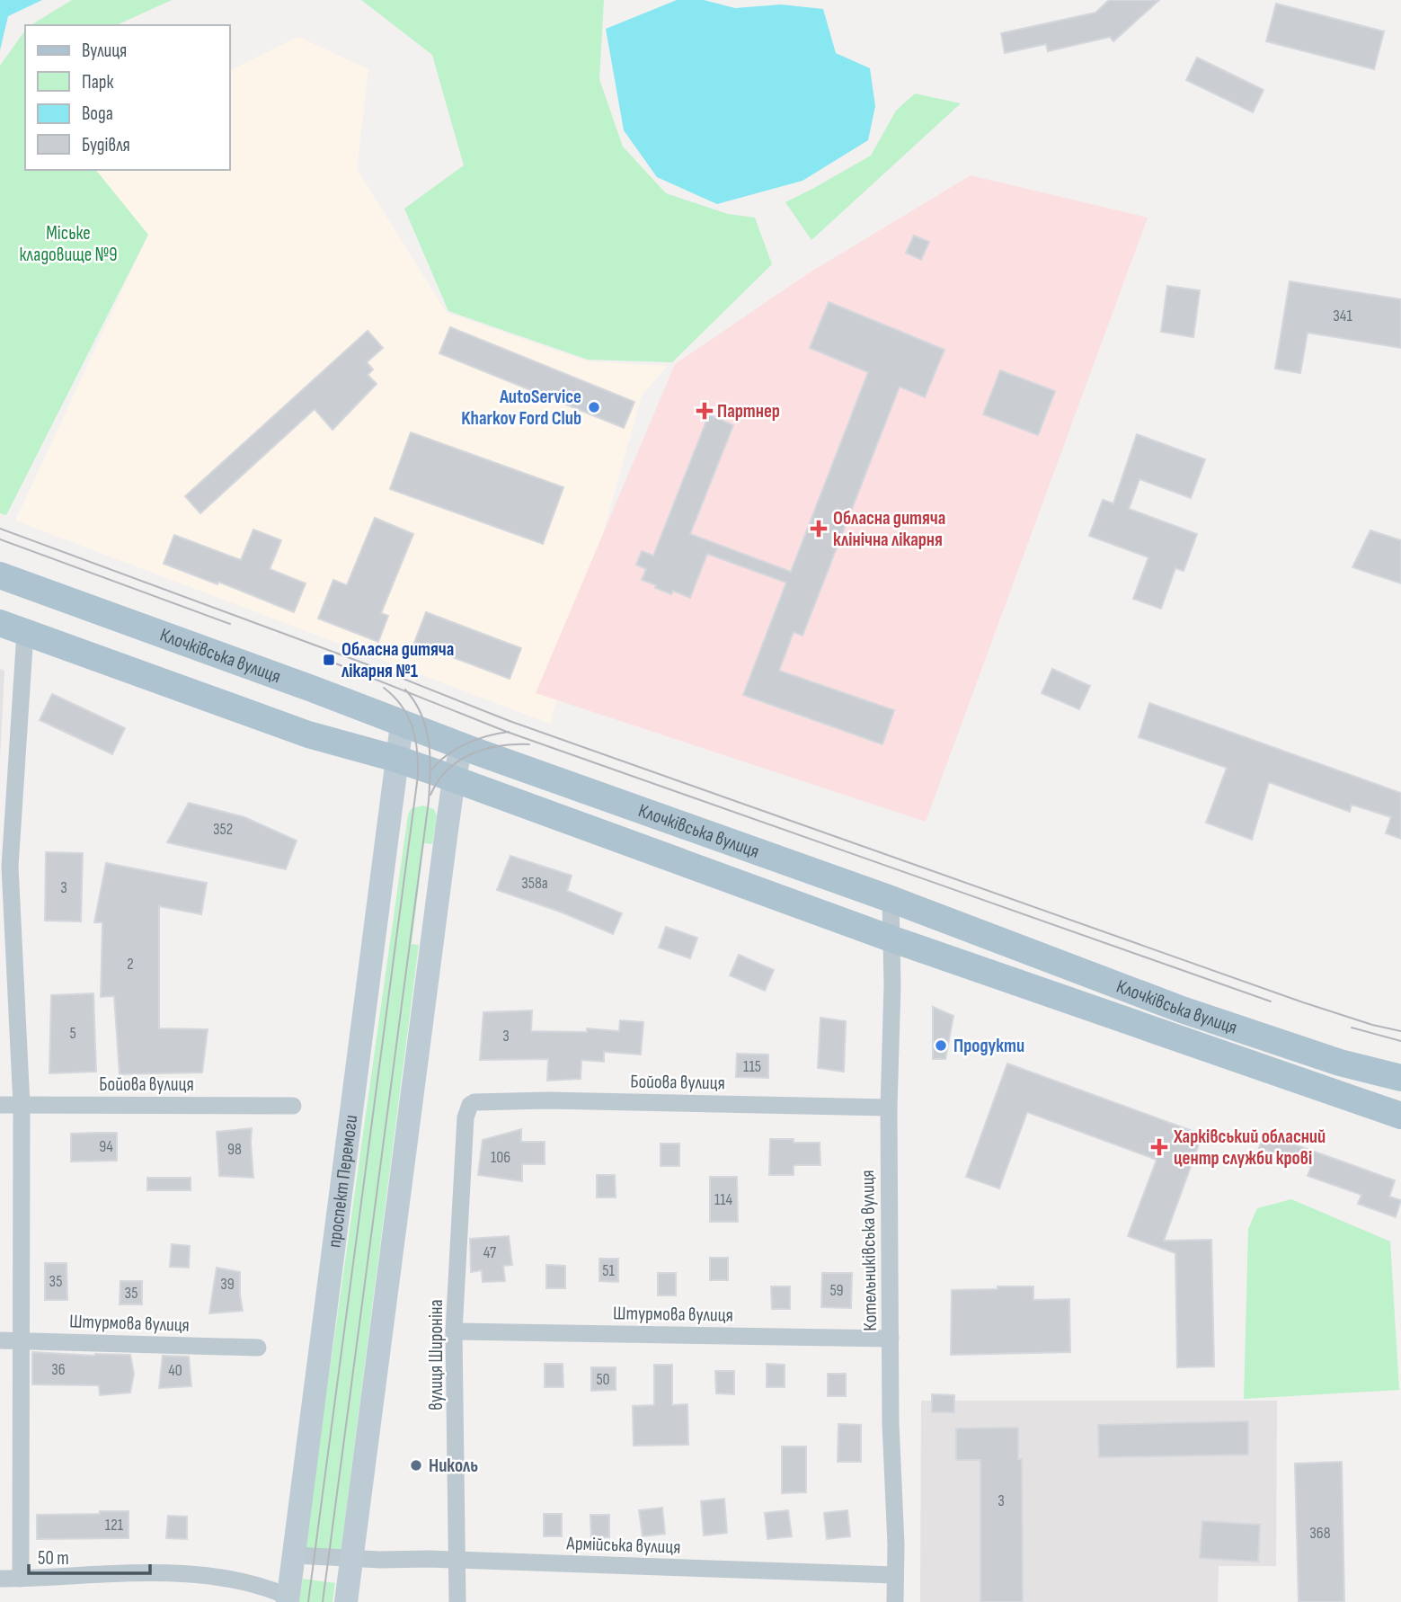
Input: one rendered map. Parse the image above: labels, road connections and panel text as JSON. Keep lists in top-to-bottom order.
{
  "streets": {
    "main road": ["Клочківська вулиця", "проспект Перемоги"],
    "street": [
      "Бойова вулиця",
      "Котельниківська вулиця",
      "Штурмова вулиця",
      "вулиця Широніна",
      "Армійська вулиця"
    ]
  },
  "crossings": [
    ["Клочківська вулиця", "проспект Перемоги"],
    ["Клочківська вулиця", "Котельниківська вулиця"],
    ["Бойова вулиця", "Котельниківська вулиця"],
    ["Бойова вулиця", "вулиця Широніна"],
    ["проспект Перемоги", "Армійська вулиця"],
    ["Котельниківська вулиця", "Штурмова вулиця"],
    ["Котельниківська вулиця", "Армійська вулиця"],
    ["Штурмова вулиця", "вулиця Широніна"],
    ["вулиця Широніна", "Армійська вулиця"]
  ],
  "parks": ["Міське кладовище №9"],
  "places": {
    "other": ["AutoService Kharkov Ford Club", "Продукти", "Николь"],
    "health": ["Партнер", "Обласна дитяча клінічна лікарня", "Харківський обласний центр служби крові"],
    "transit": ["Обласна дитяча лікарня №1"]
  },
  "house_numbers": [
    "341",
    "352",
    "358а",
    "3",
    "2",
    "5",
    "3",
    "115",
    "94",
    "98",
    "106",
    "114",
    "47",
    "51",
    "35",
    "39",
    "59",
    "35",
    "36",
    "40",
    "50",
    "3",
    "121",
    "368"
  ],
  "legend": [
    "Вулиця",
    "Парк",
    "Вода",
    "Будівля"
  ],
  "scale_bar": "50 m"
}
